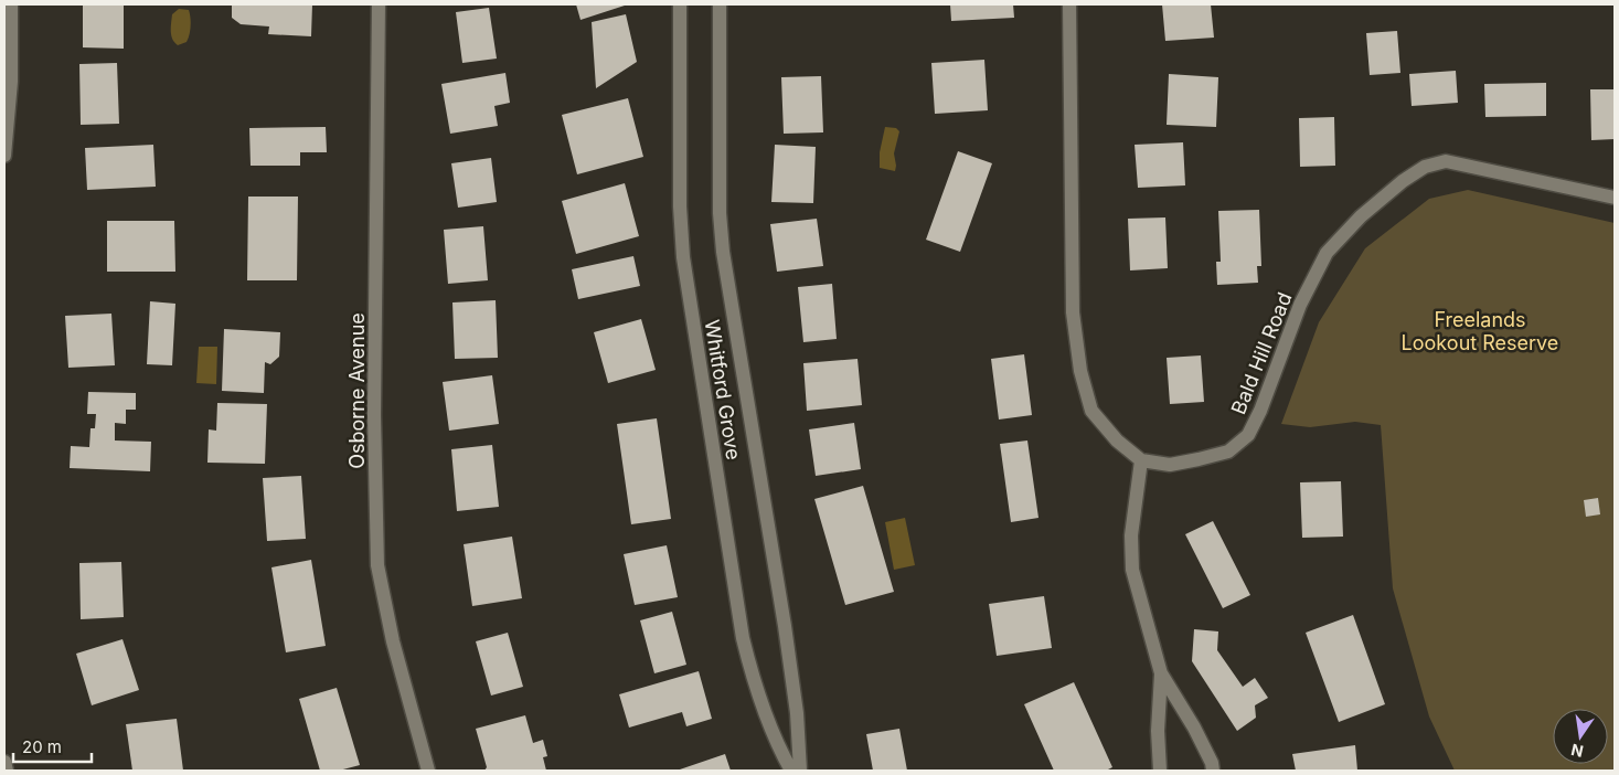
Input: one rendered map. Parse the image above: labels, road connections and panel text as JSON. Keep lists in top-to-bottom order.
{
  "streets": {
    "street": ["Bald Hill Road", "Whitford Grove", "Osborne Avenue"]
  },
  "parks": ["Freelands Lookout Reserve"],
  "scale_bar": "20 m",
  "north": "bottom"
}
